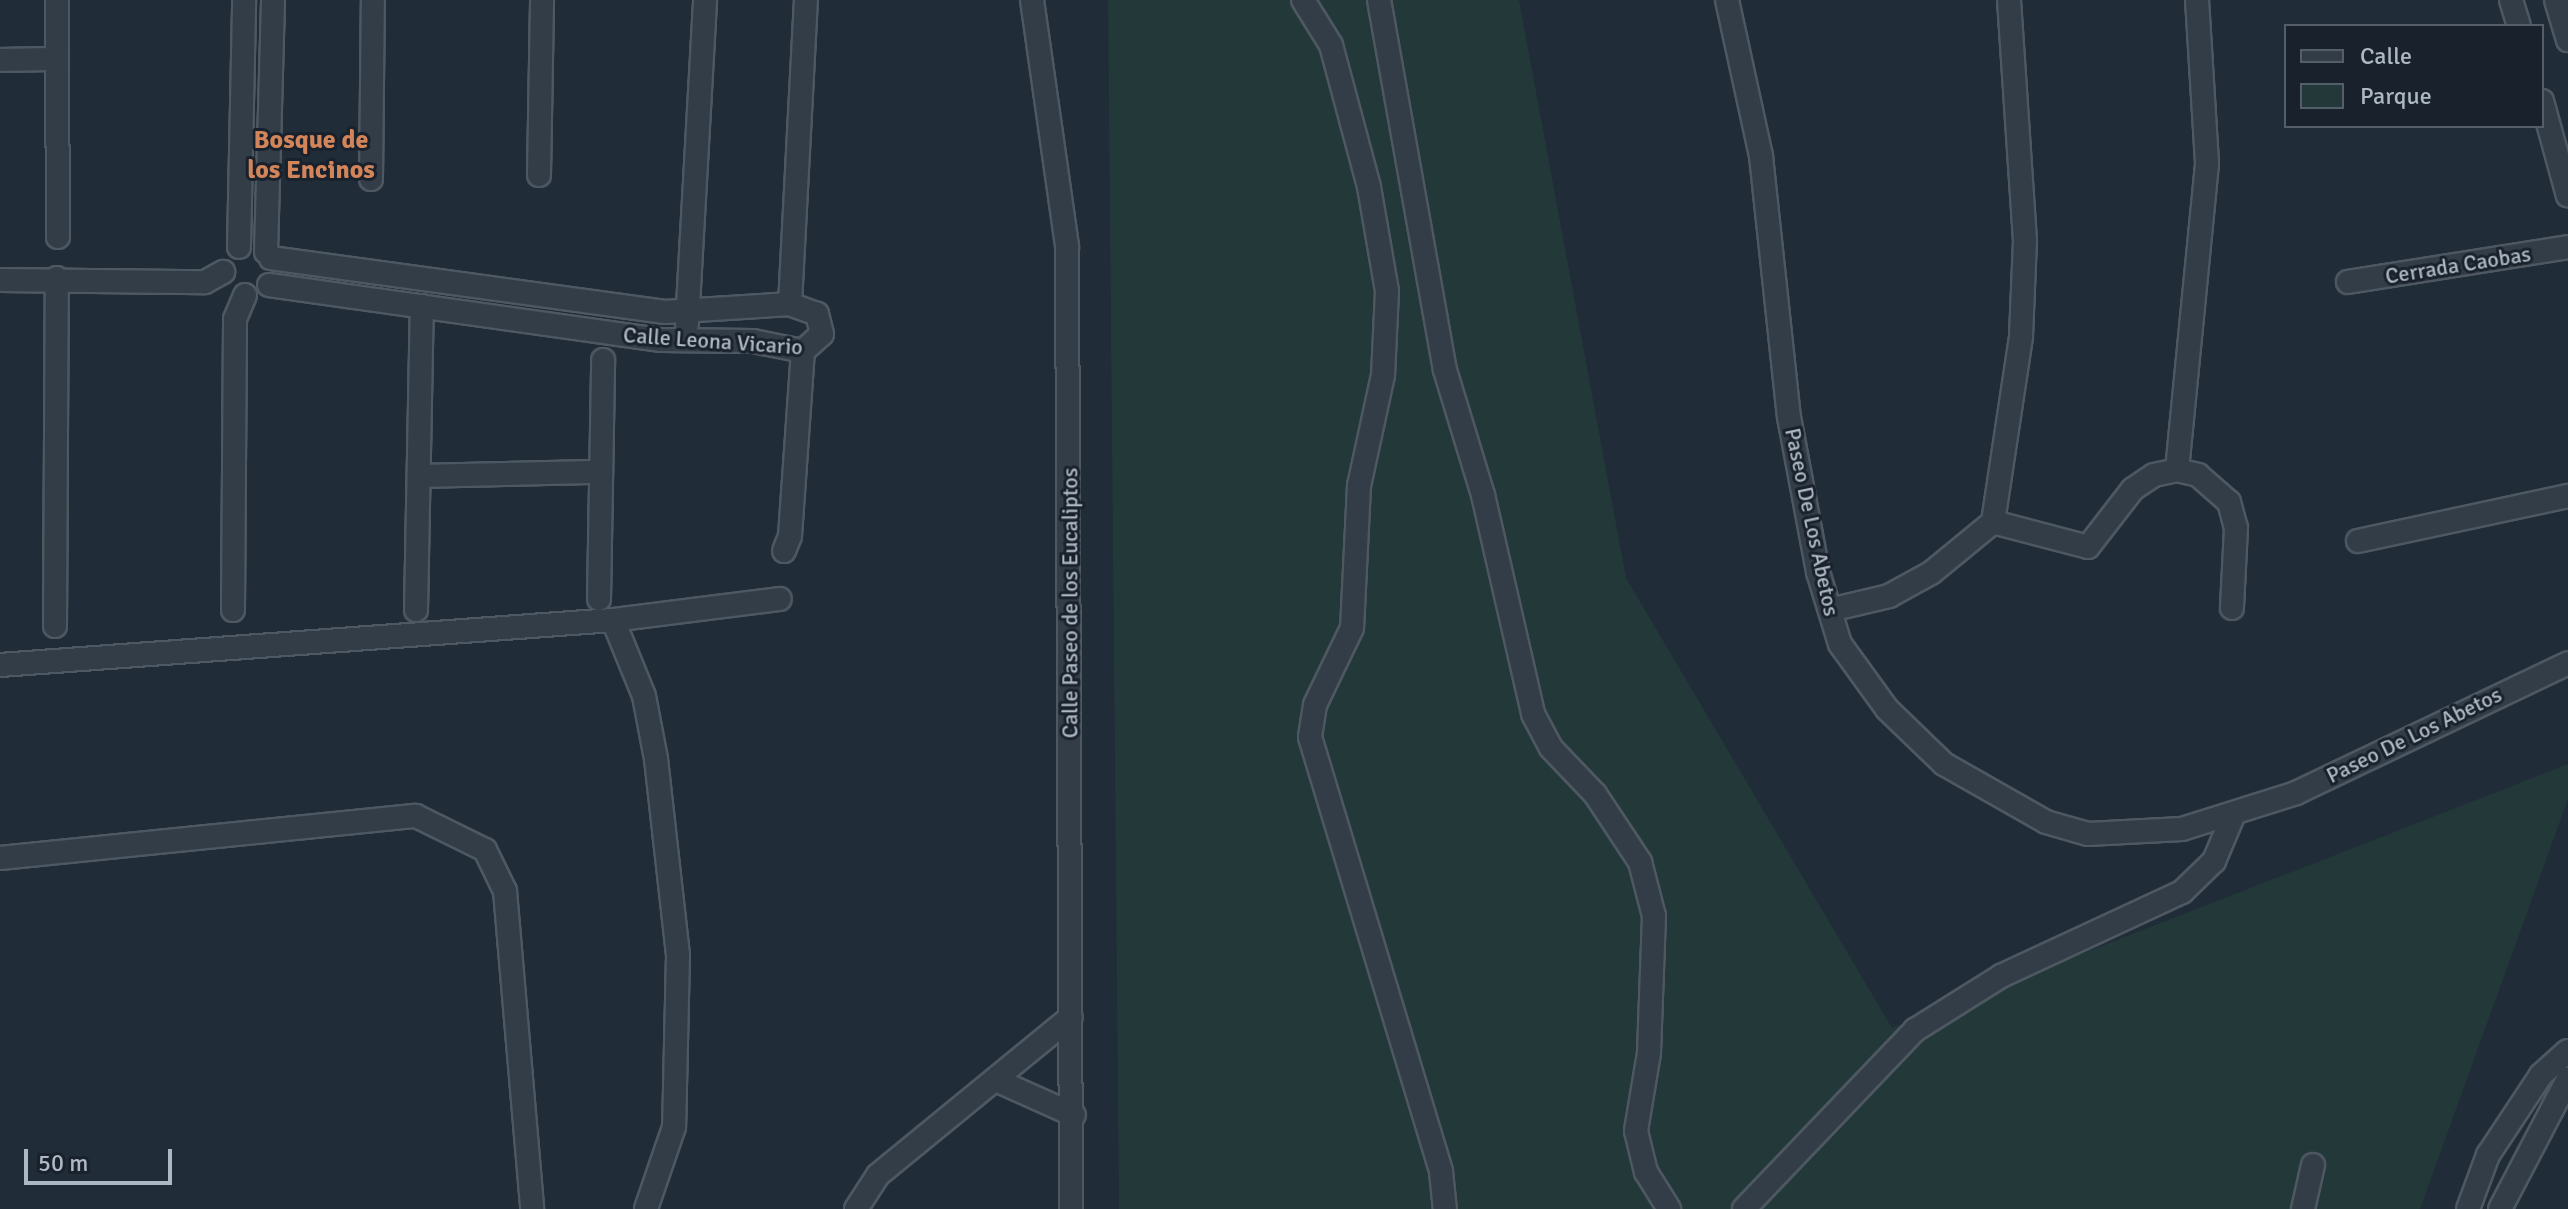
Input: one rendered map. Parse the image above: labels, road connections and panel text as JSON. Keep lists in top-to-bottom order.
{
  "streets": {
    "street": [
      "Cerrada Caobas",
      "Calle Leona Vicario",
      "Paseo De Los Abetos",
      "Calle Paseo de los Eucaliptos"
    ]
  },
  "districts": ["Bosque de los Encinos"],
  "legend": ["Calle", "Parque"],
  "scale_bar": "50 m"
}
